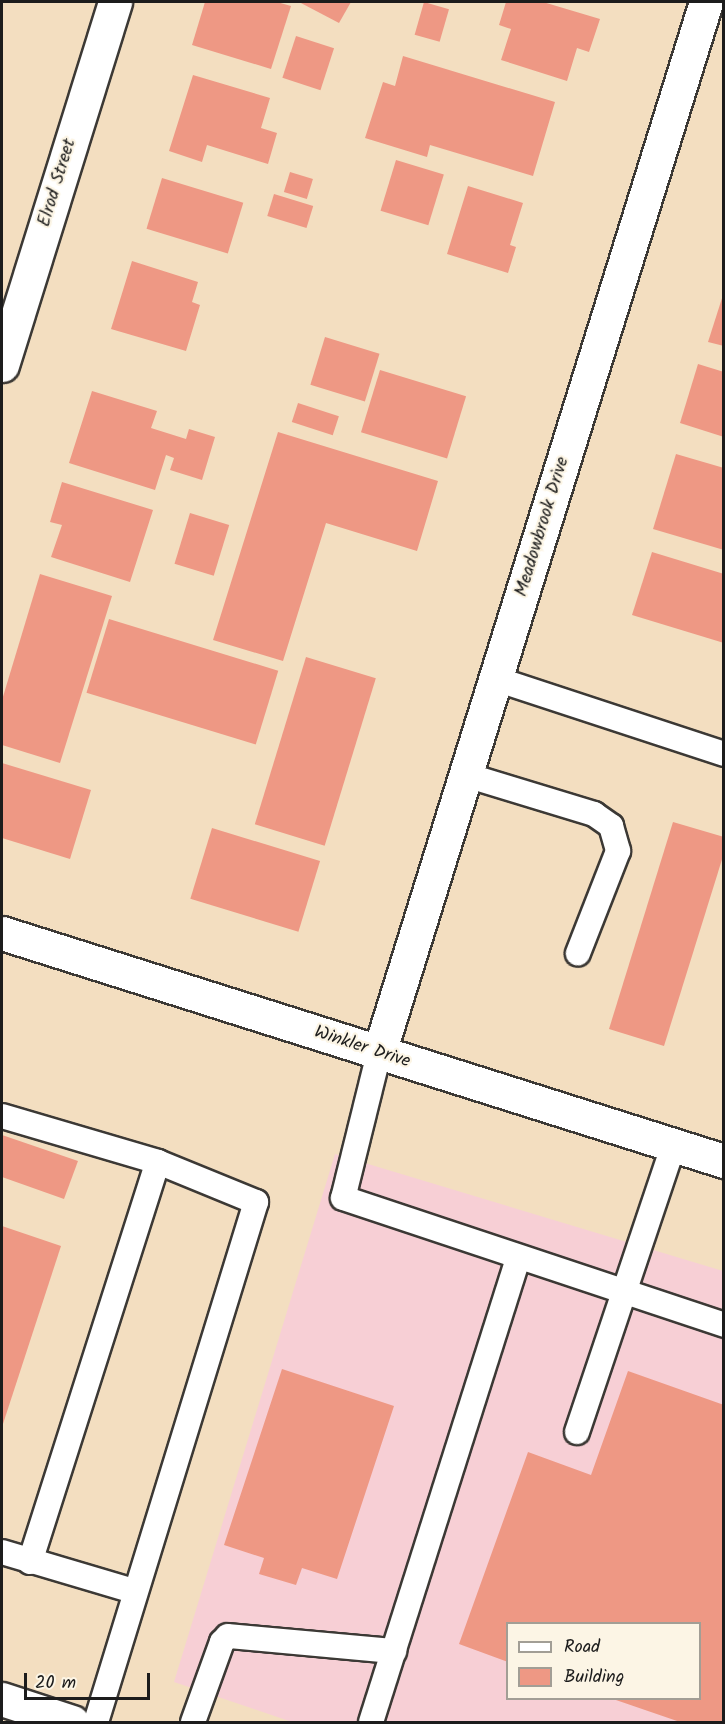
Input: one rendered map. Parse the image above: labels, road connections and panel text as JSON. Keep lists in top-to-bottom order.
{
  "streets": {
    "street": ["Elrod Street", "Meadowbrook Drive", "Winkler Drive"]
  },
  "crossings": [
    ["Meadowbrook Drive", "Winkler Drive"]
  ],
  "legend": ["Road", "Building"],
  "scale_bar": "20 m"
}
